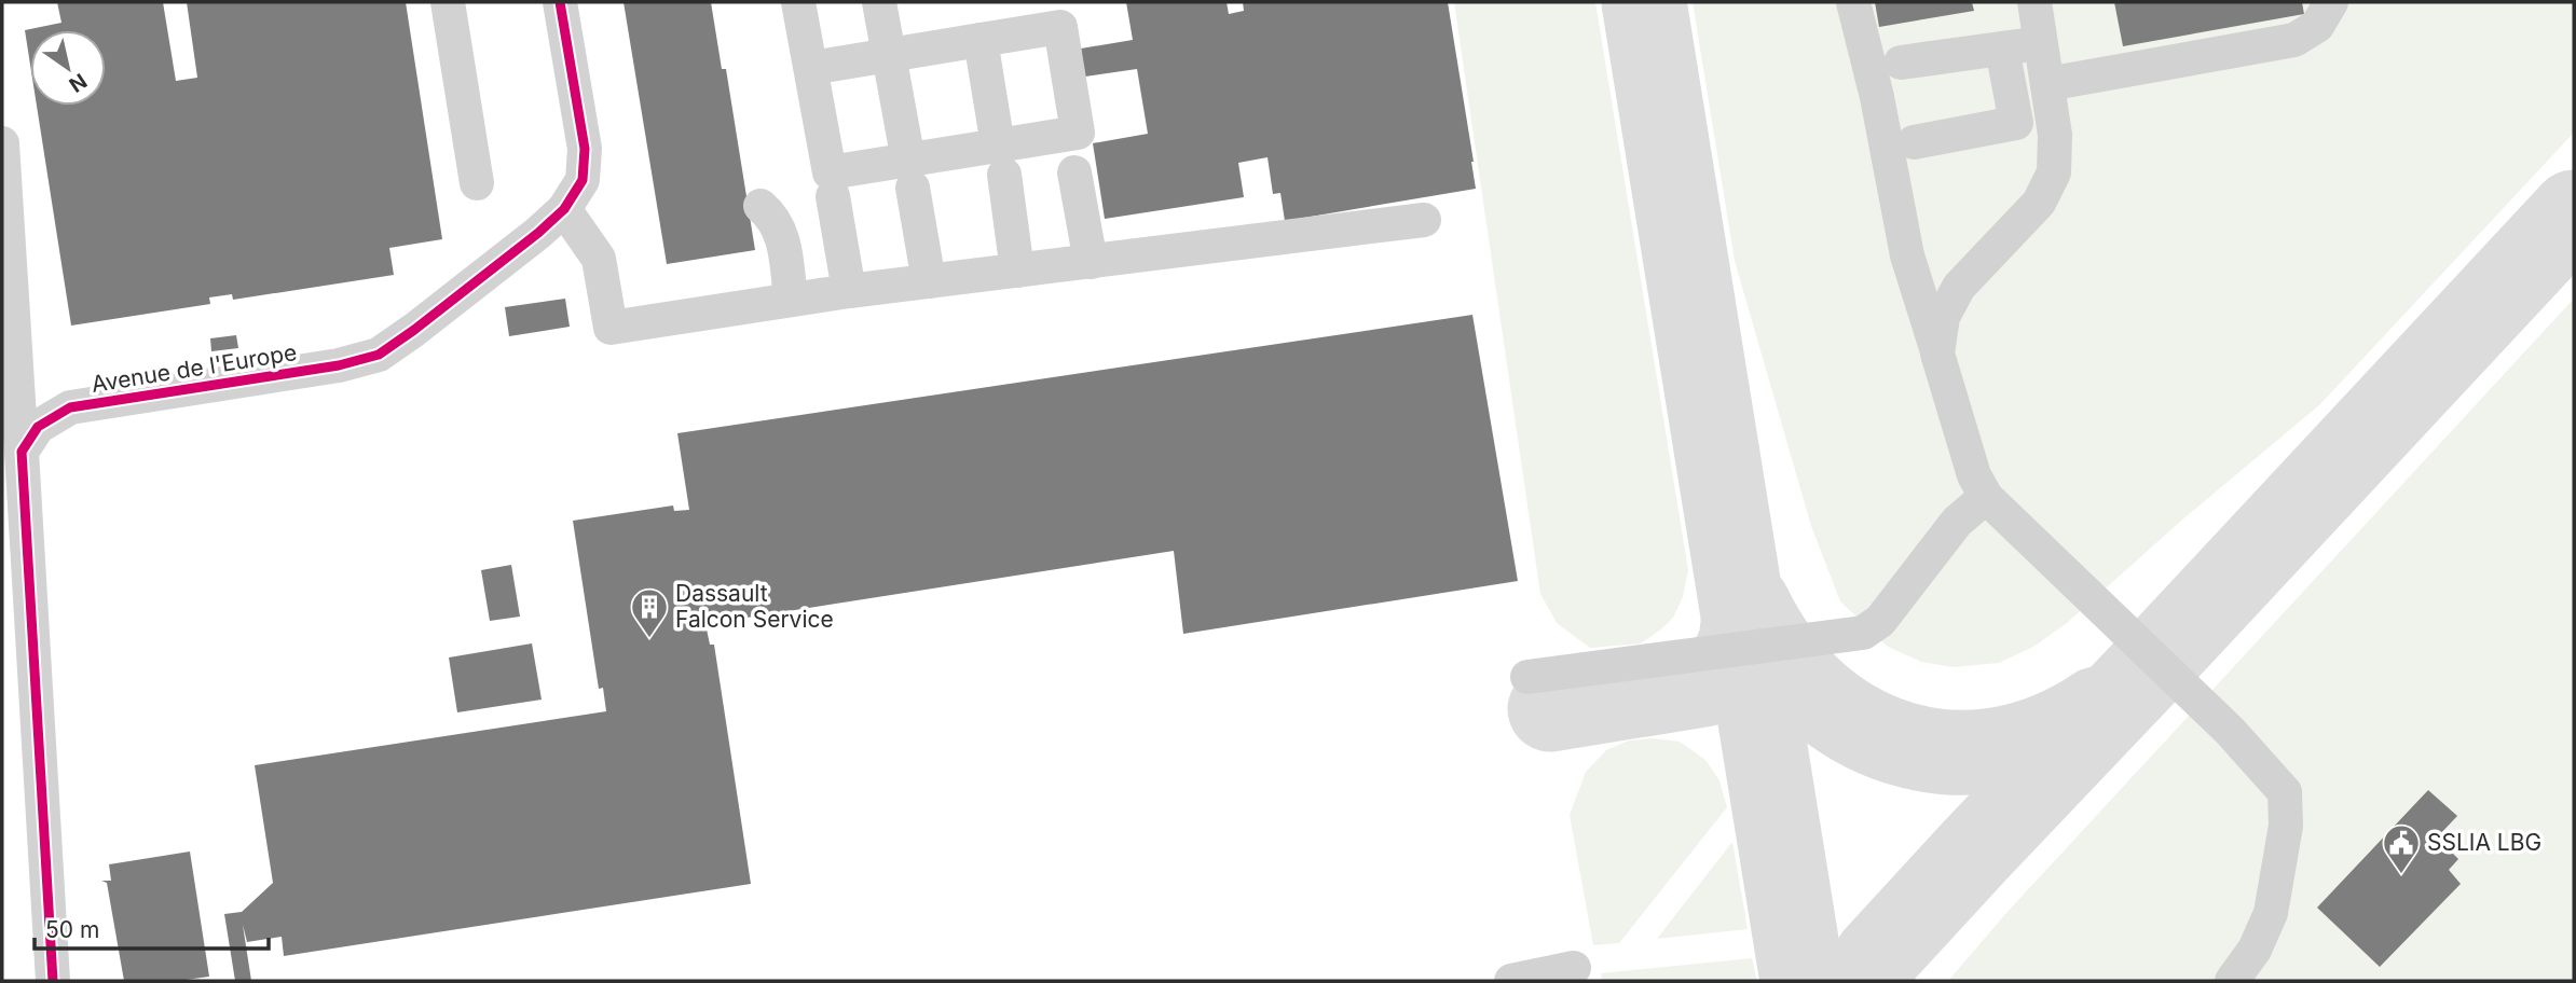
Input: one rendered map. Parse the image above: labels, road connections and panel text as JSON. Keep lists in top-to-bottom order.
{
  "streets": {
    "street": ["Avenue de l'Europe"]
  },
  "places": {
    "building": ["Dassault Falcon Service"],
    "public building": ["SSLIA LBG"]
  },
  "scale_bar": "50 m",
  "north": "bottom right"
}
